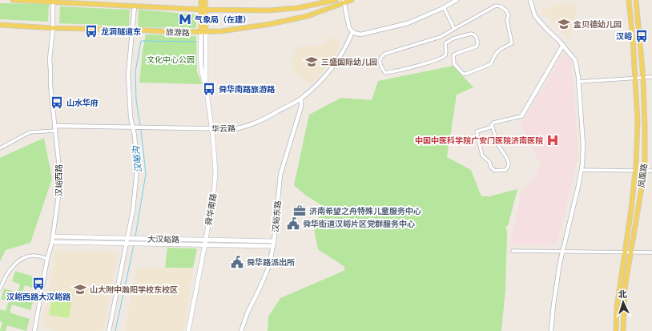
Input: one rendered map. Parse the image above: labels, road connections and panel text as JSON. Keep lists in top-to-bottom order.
{
  "streets": {
    "main road": [
      "旅游路",
      "凤凰路",
      "舜华南路",
      "大汉峪路"
    ],
    "street": ["华云路", "汉峪西路", "汉峪东路"]
  },
  "crossings": [
    ["旅游路", "汉峪西路"],
    ["旅游路", "舜华南路"],
    ["华云路", "汉峪西路"],
    ["华云路", "舜华南路"],
    ["华云路", "汉峪东路"],
    ["汉峪西路", "大汉峪路"],
    ["舜华南路", "大汉峪路"],
    ["汉峪东路", "大汉峪路"]
  ],
  "water": ["汉峪沟"],
  "parks": ["文化中心公园"],
  "places": {
    "metro station": ["气象局（在建）"],
    "school or university": ["金贝德幼儿园", "三盛国际幼儿园", "山大附中瀚阳学校东校区"],
    "bus stop": [
      "龙洞隧道东",
      "汉峪",
      "舜华南路旅游路",
      "山水华府",
      "汉峪西路大汉峪路"
    ],
    "hospital": ["中国中医科学院广安门医院济南医院"],
    "office": ["济南希望之舟特殊儿童服务中心"],
    "public building": ["舜华街道汉峪片区党群服务中心", "舜华路派出所"]
  },
  "north": "top"
}
